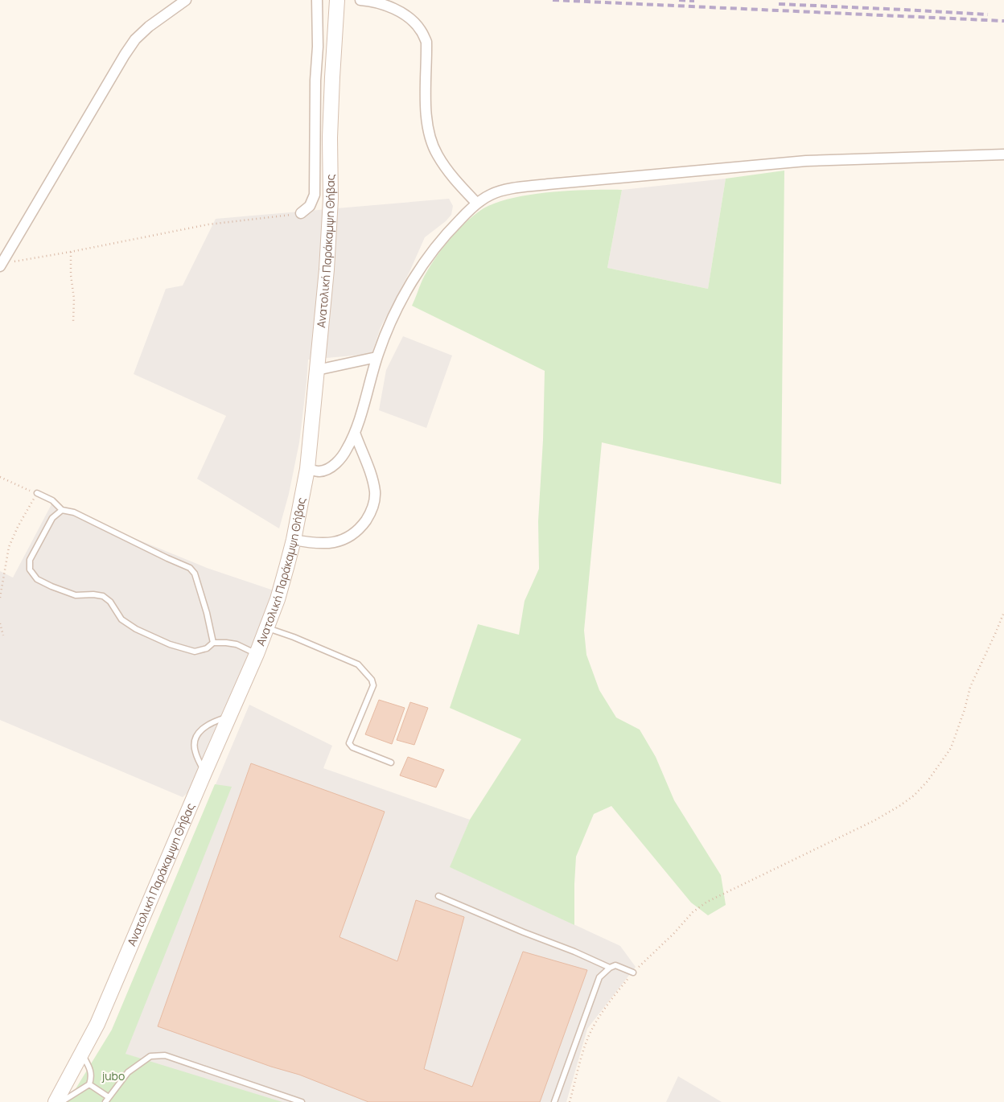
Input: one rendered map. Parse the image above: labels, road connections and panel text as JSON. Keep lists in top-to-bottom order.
{
  "streets": {
    "main road": ["Ανατολική Παράκαμψη Θήβας"]
  },
  "parks": ["jubo"]
}
